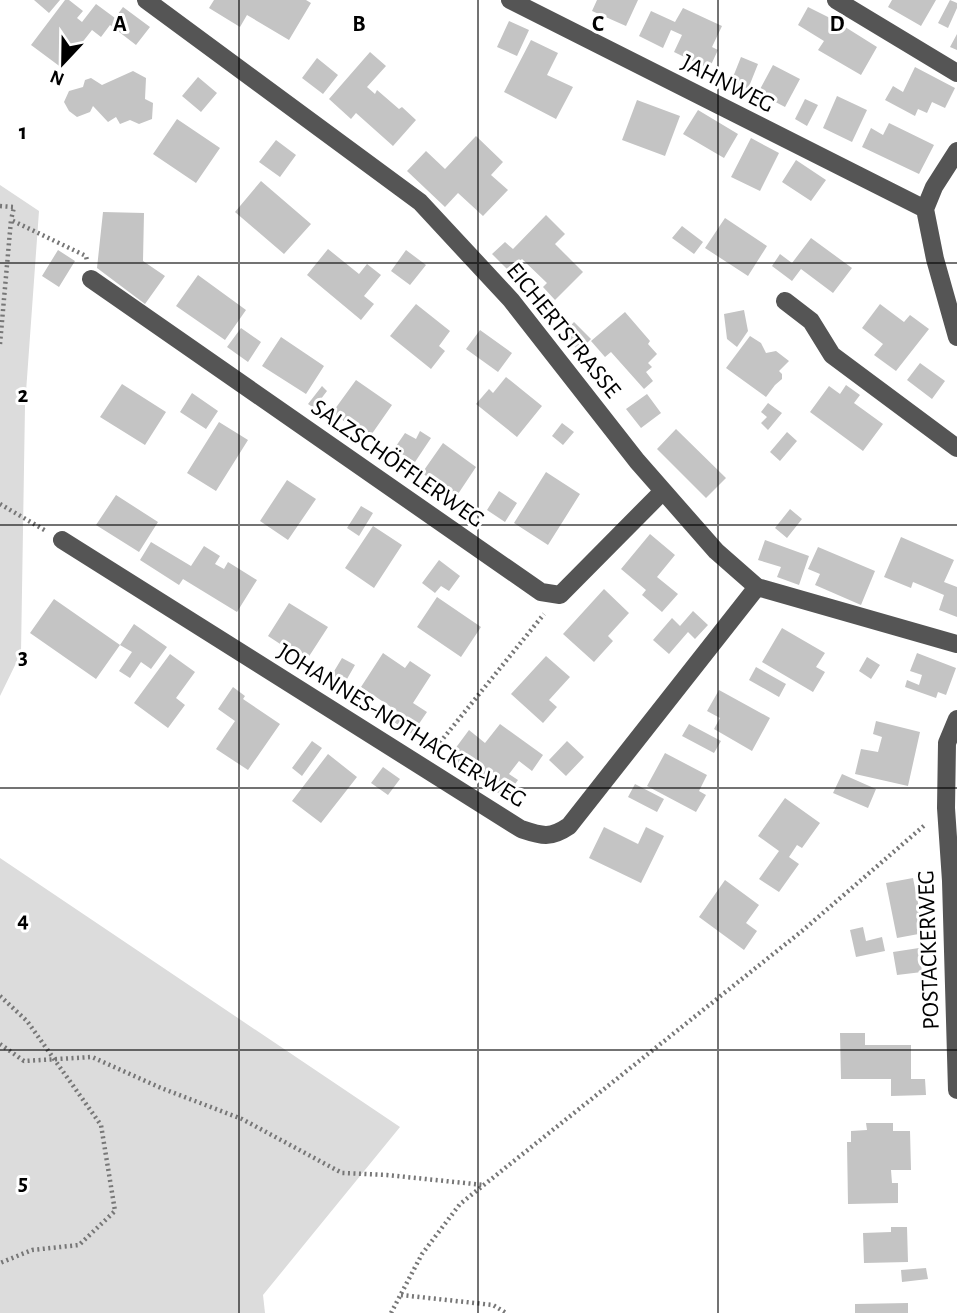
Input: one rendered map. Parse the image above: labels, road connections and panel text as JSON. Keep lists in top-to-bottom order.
{
  "streets": {
    "street": [
      "JAHNWEG",
      "EICHERTSTRASSE",
      "SALZSCHÖFFLERWEG",
      "JOHANNES-NOTHACKER-WEG",
      "POSTACKERWEG"
    ]
  },
  "crossings": [
    ["EICHERTSTRASSE", "JOHANNES-NOTHACKER-WEG"]
  ],
  "north": "bottom",
  "grid": {
    "columns": [
      "A",
      "B",
      "C",
      "D"
    ],
    "rows": [
      "1",
      "2",
      "3",
      "4",
      "5"
    ]
  }
}
